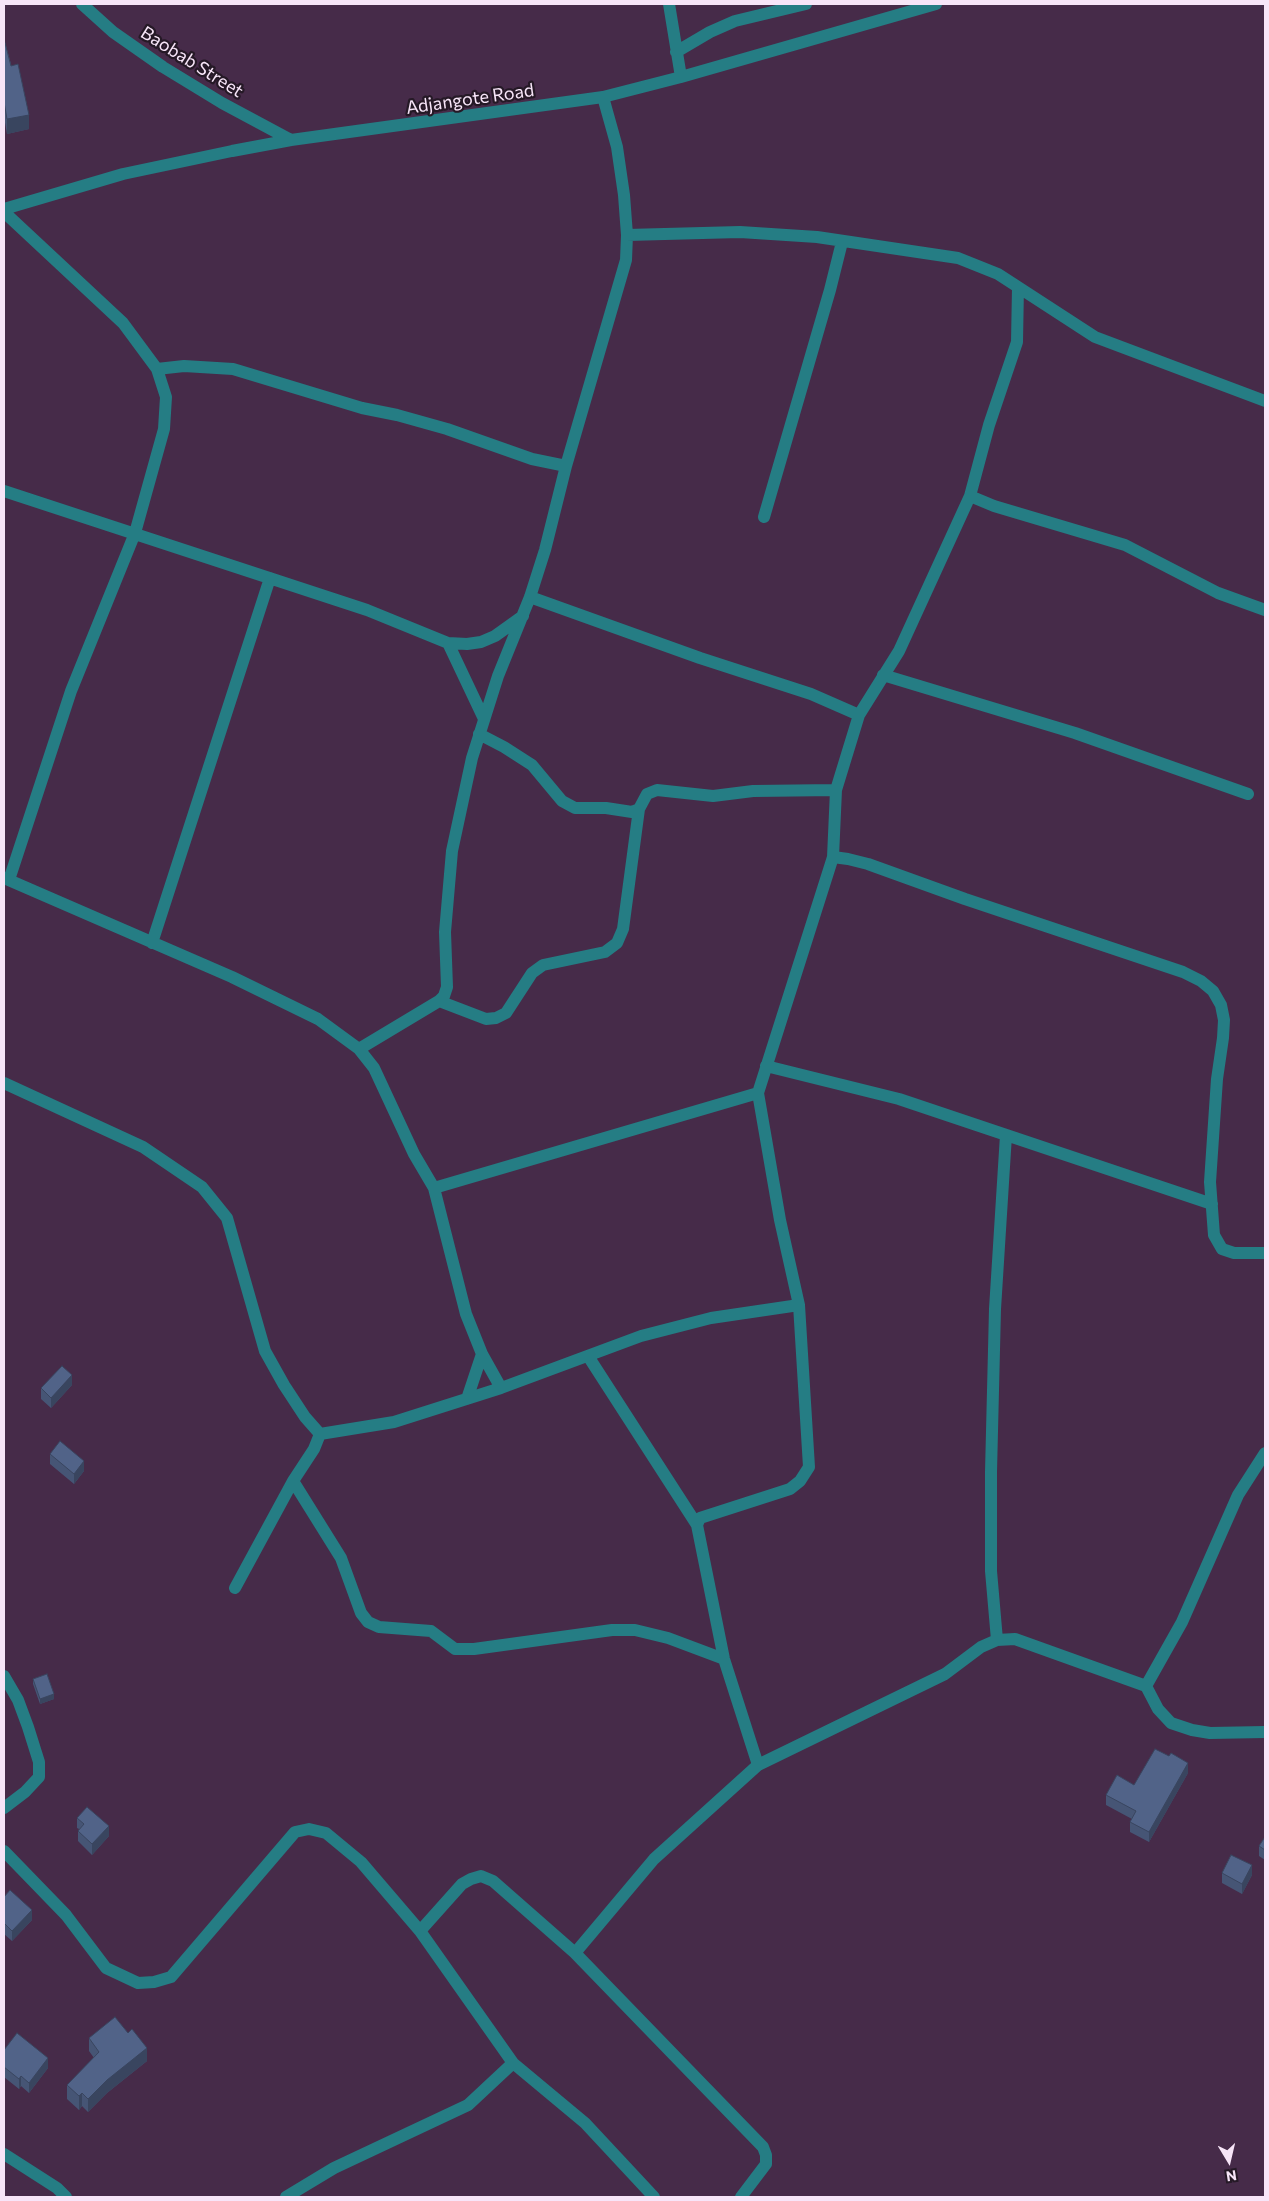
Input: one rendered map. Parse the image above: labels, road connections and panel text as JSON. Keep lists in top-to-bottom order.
{
  "streets": {
    "street": ["Baobab Street", "Adjangote Road"]
  },
  "crossings": [
    ["Baobab Street", "Adjangote Road"]
  ],
  "north": "bottom"
}
